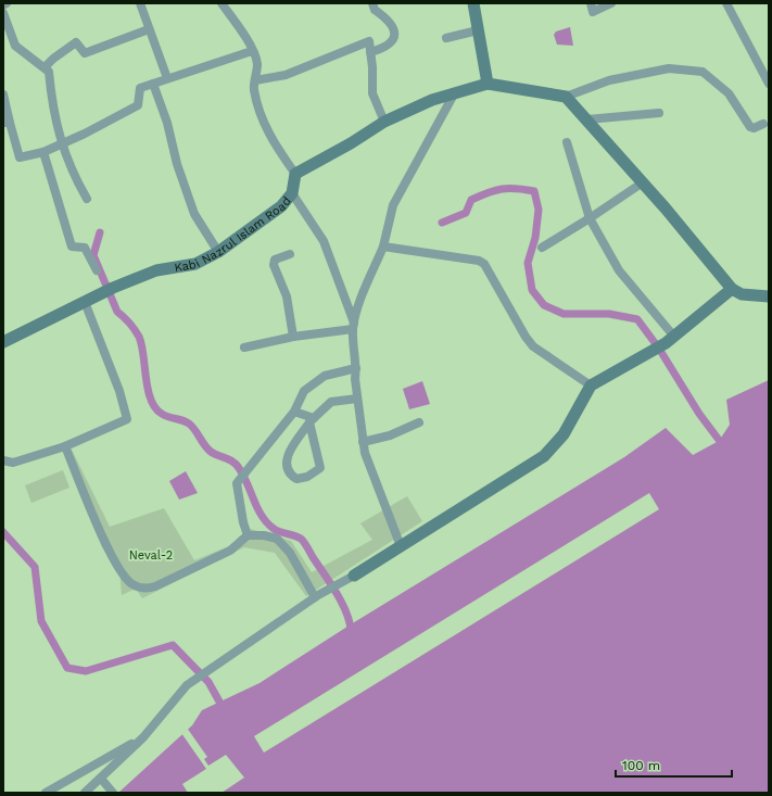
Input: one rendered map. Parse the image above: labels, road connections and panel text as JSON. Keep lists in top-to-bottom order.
{
  "streets": {
    "main road": ["Kabi Nazrul Islam Road"]
  },
  "parks": ["Neval-2"],
  "scale_bar": "100 m"
}
